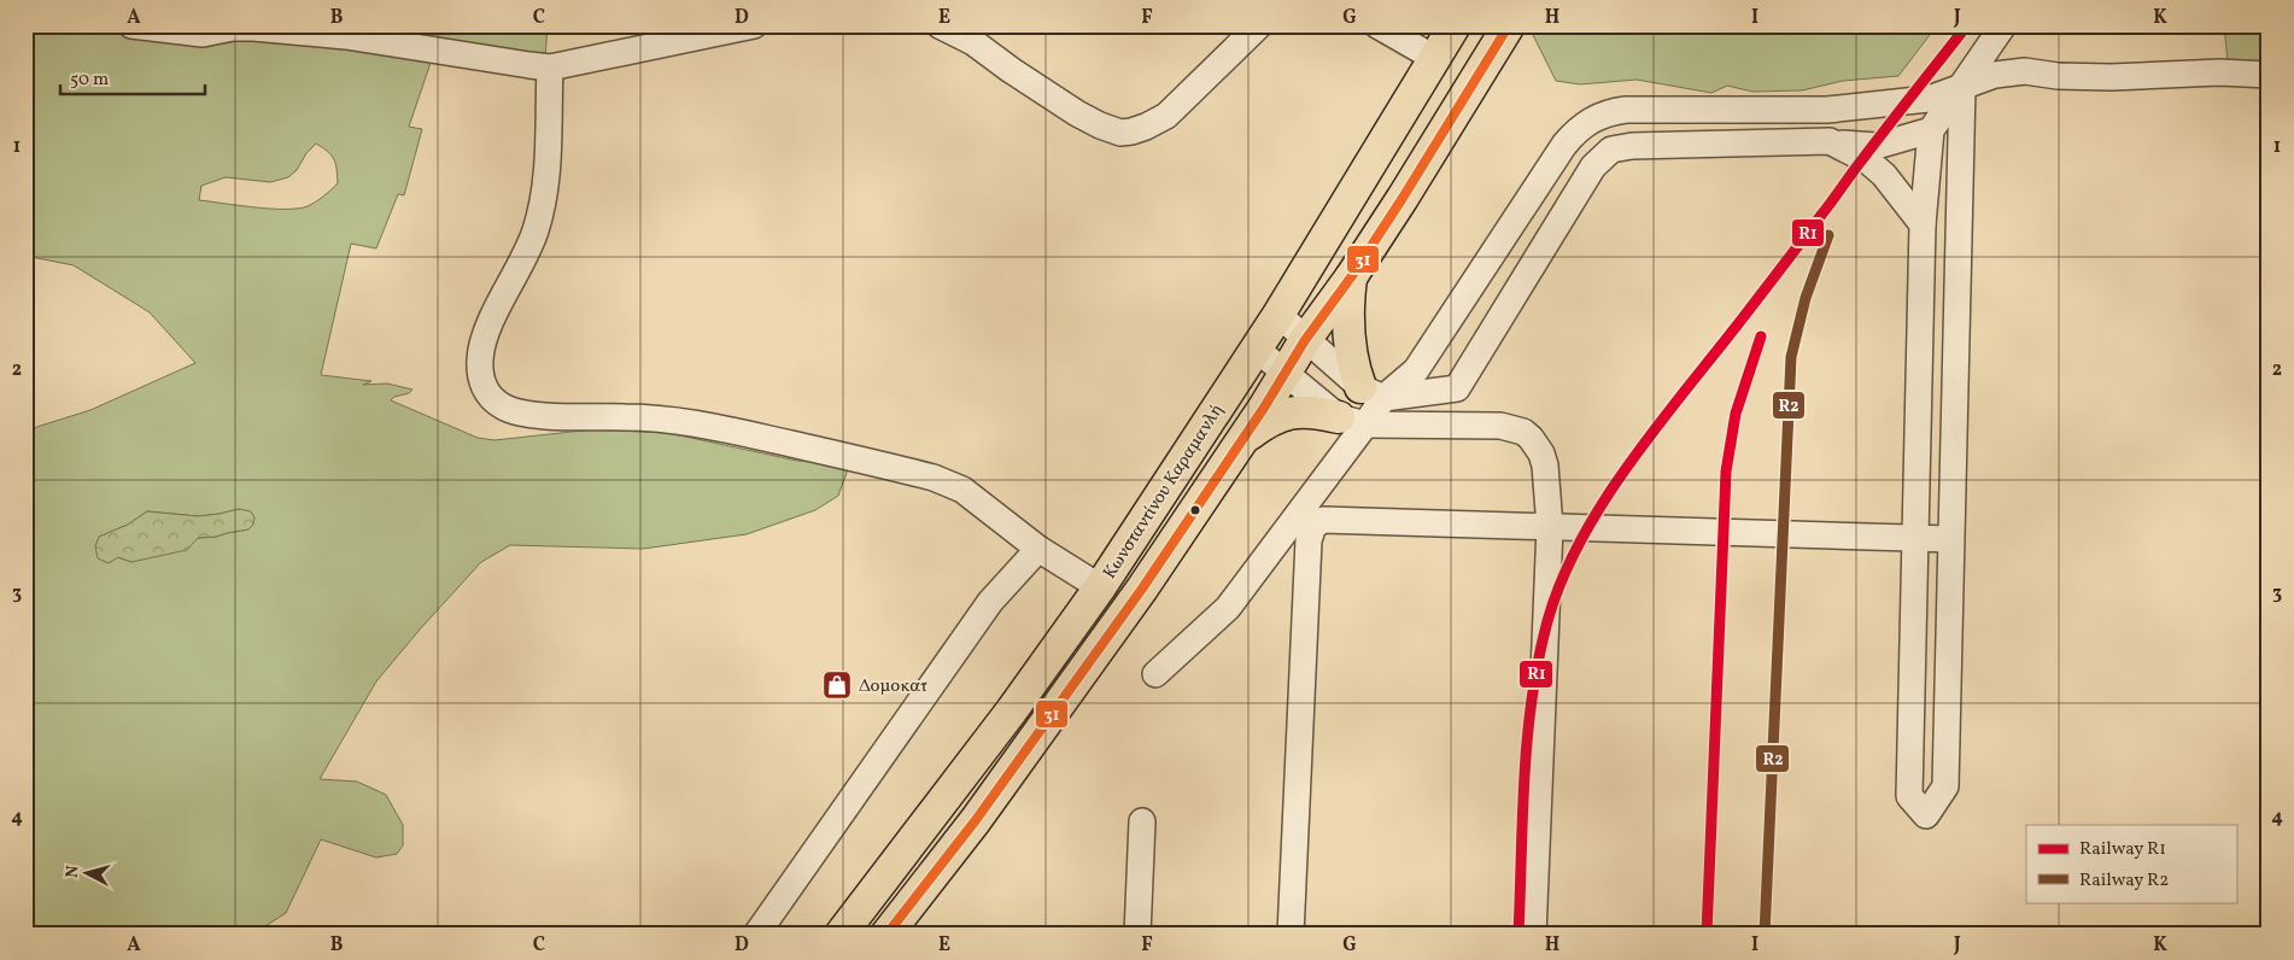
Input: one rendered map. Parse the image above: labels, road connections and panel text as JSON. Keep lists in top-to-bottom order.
{
  "streets": {
    "main road": ["Κωνσταντίνου Καραμανλή"]
  },
  "places": {
    "shop": ["Δομοκατ"]
  },
  "lines": ["rail line R1", "transit line 31", "rail line R2"],
  "legend": ["Railway R1", "Railway R2"],
  "scale_bar": "50 m",
  "north": "left",
  "grid": {
    "columns": [
      "A",
      "B",
      "C",
      "D",
      "E",
      "F",
      "G",
      "H",
      "I",
      "J",
      "K"
    ],
    "rows": [
      "1",
      "2",
      "3",
      "4"
    ]
  }
}
